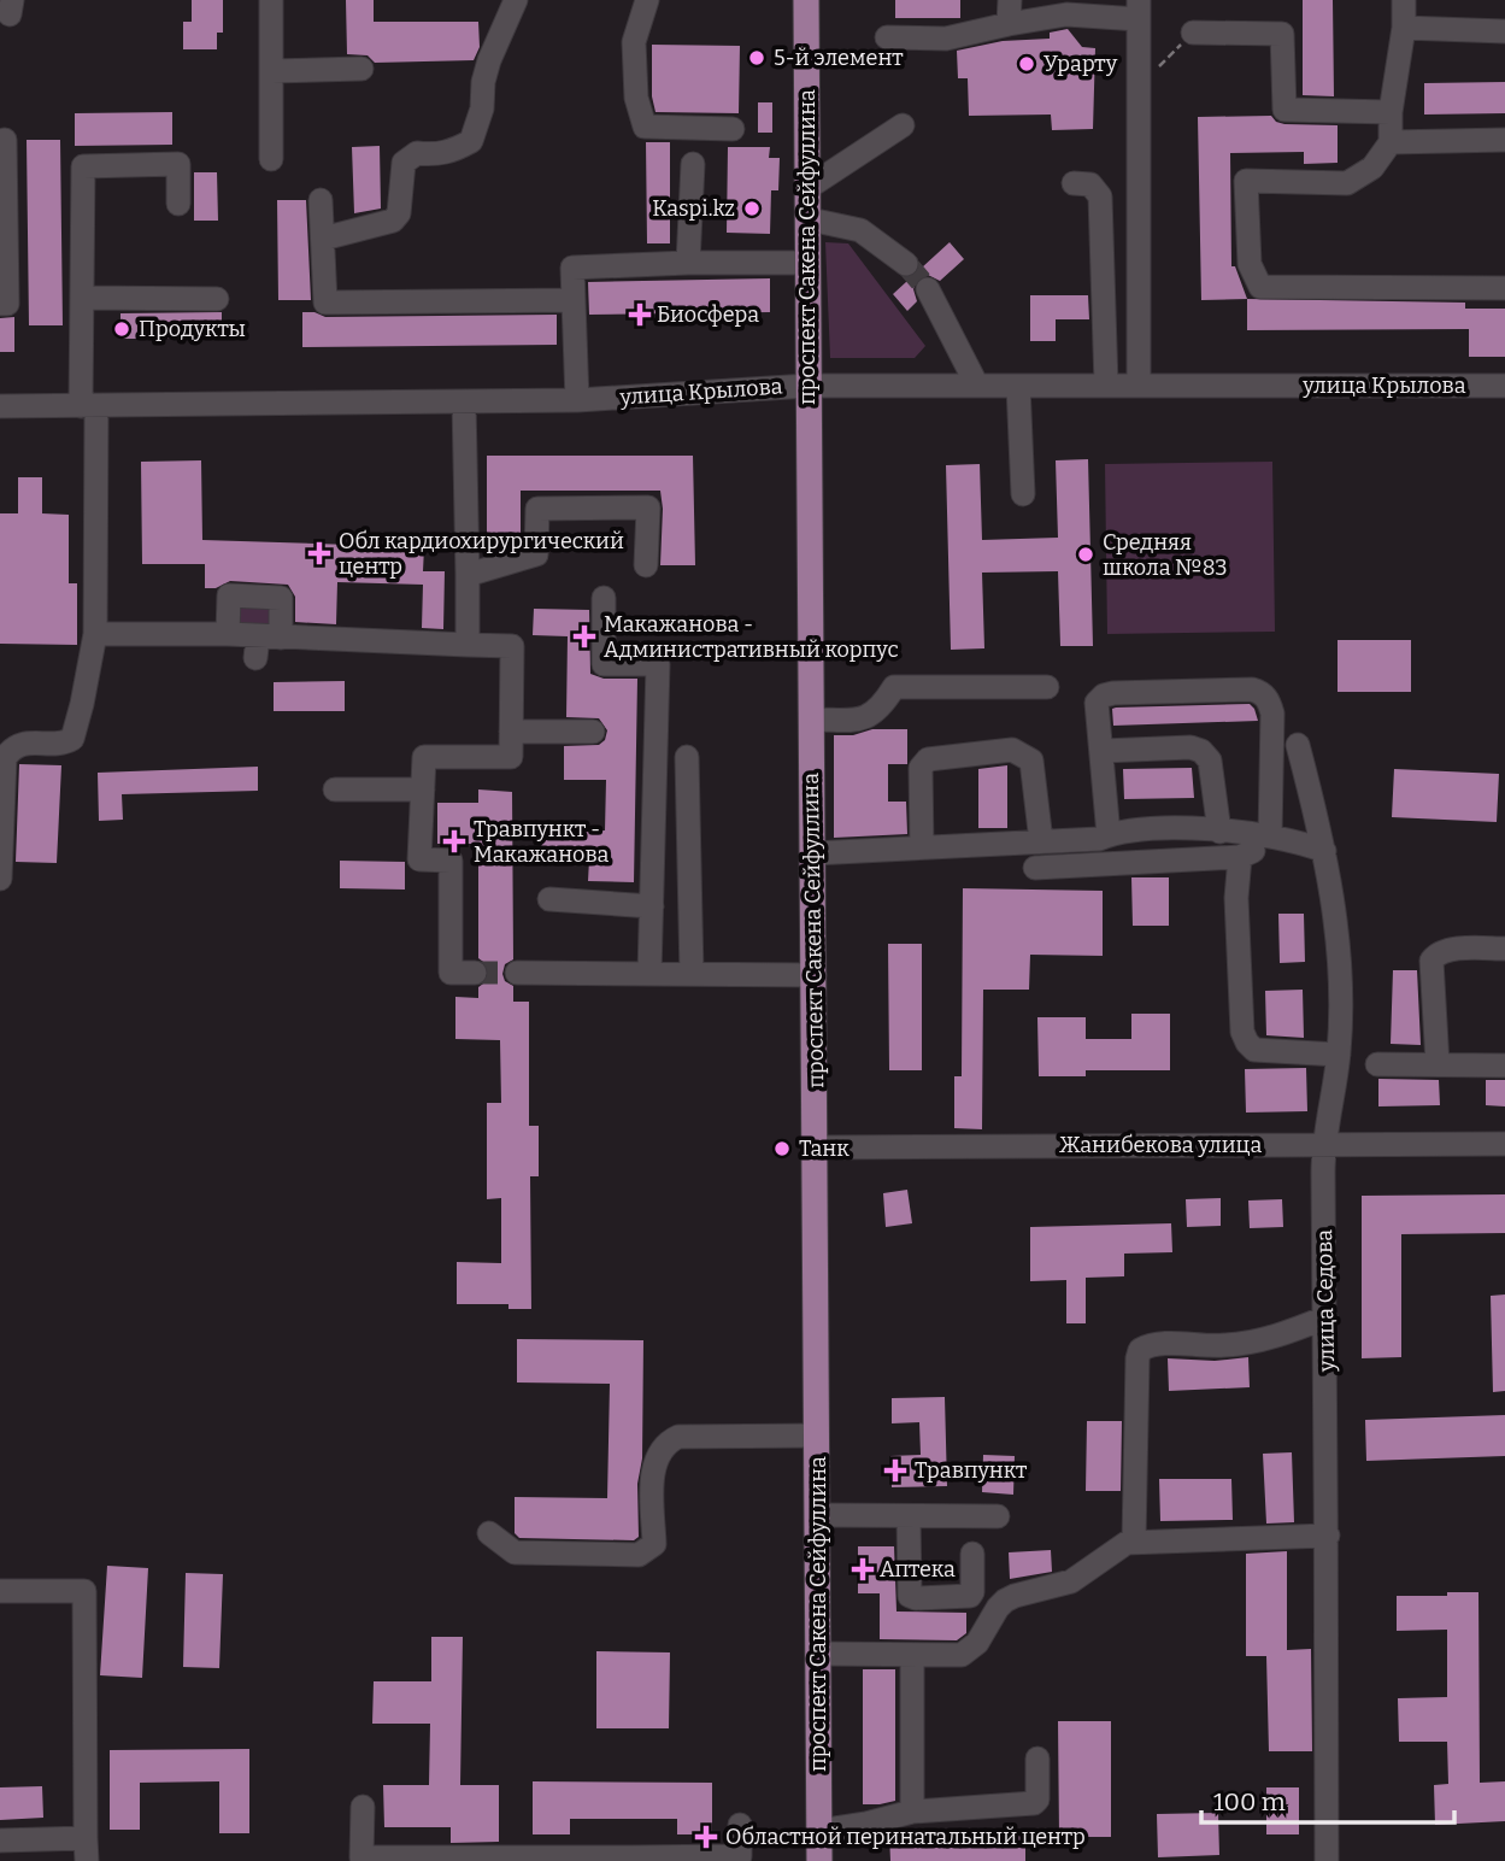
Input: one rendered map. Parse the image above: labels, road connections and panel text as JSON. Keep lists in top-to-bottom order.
{
  "streets": {
    "main road": ["проспект Сакена Сейфуллина"],
    "street": ["улица Крылова", "Жанибекова улица", "улица Седова"]
  },
  "crossings": [
    ["проспект Сакена Сейфуллина", "улица Крылова"],
    ["проспект Сакена Сейфуллина", "Жанибекова улица"],
    ["Жанибекова улица", "улица Седова"]
  ],
  "places": {
    "other": [
      "5-й элемент",
      "Урарту",
      "Kaspi.kz",
      "Продукты",
      "Средняя школа №83",
      "Танк"
    ],
    "health": [
      "Биосфера",
      "Обл кардиохирургический центр",
      "Макажанова - Административный корпус",
      "Травпункт - Макажанова",
      "Травпункт",
      "Аптека",
      "Областной перинатальный центр"
    ]
  },
  "scale_bar": "100 m"
}
